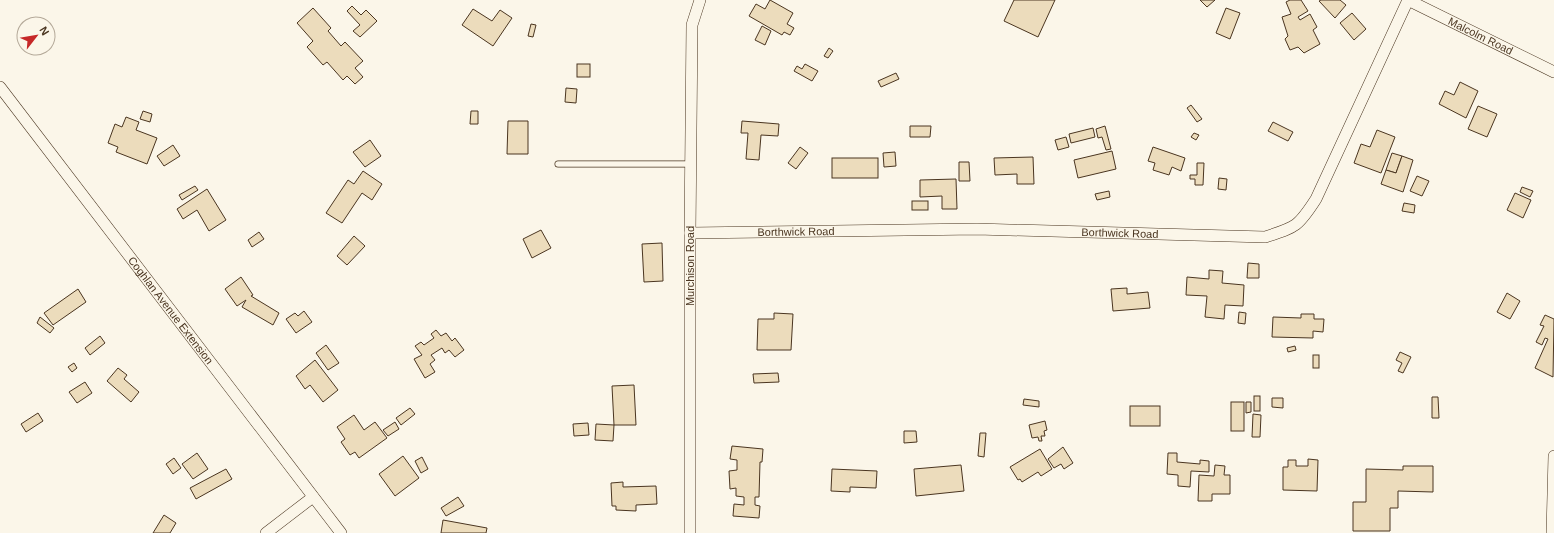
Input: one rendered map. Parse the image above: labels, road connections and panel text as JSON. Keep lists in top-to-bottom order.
{
  "streets": {
    "street": [
      "Malcolm Road",
      "Borthwick Road",
      "Murchison Road",
      "Coghlan Avenue Extension"
    ]
  },
  "crossings": [
    ["Malcolm Road", "Borthwick Road"],
    ["Borthwick Road", "Murchison Road"]
  ],
  "north": "top right"
}
